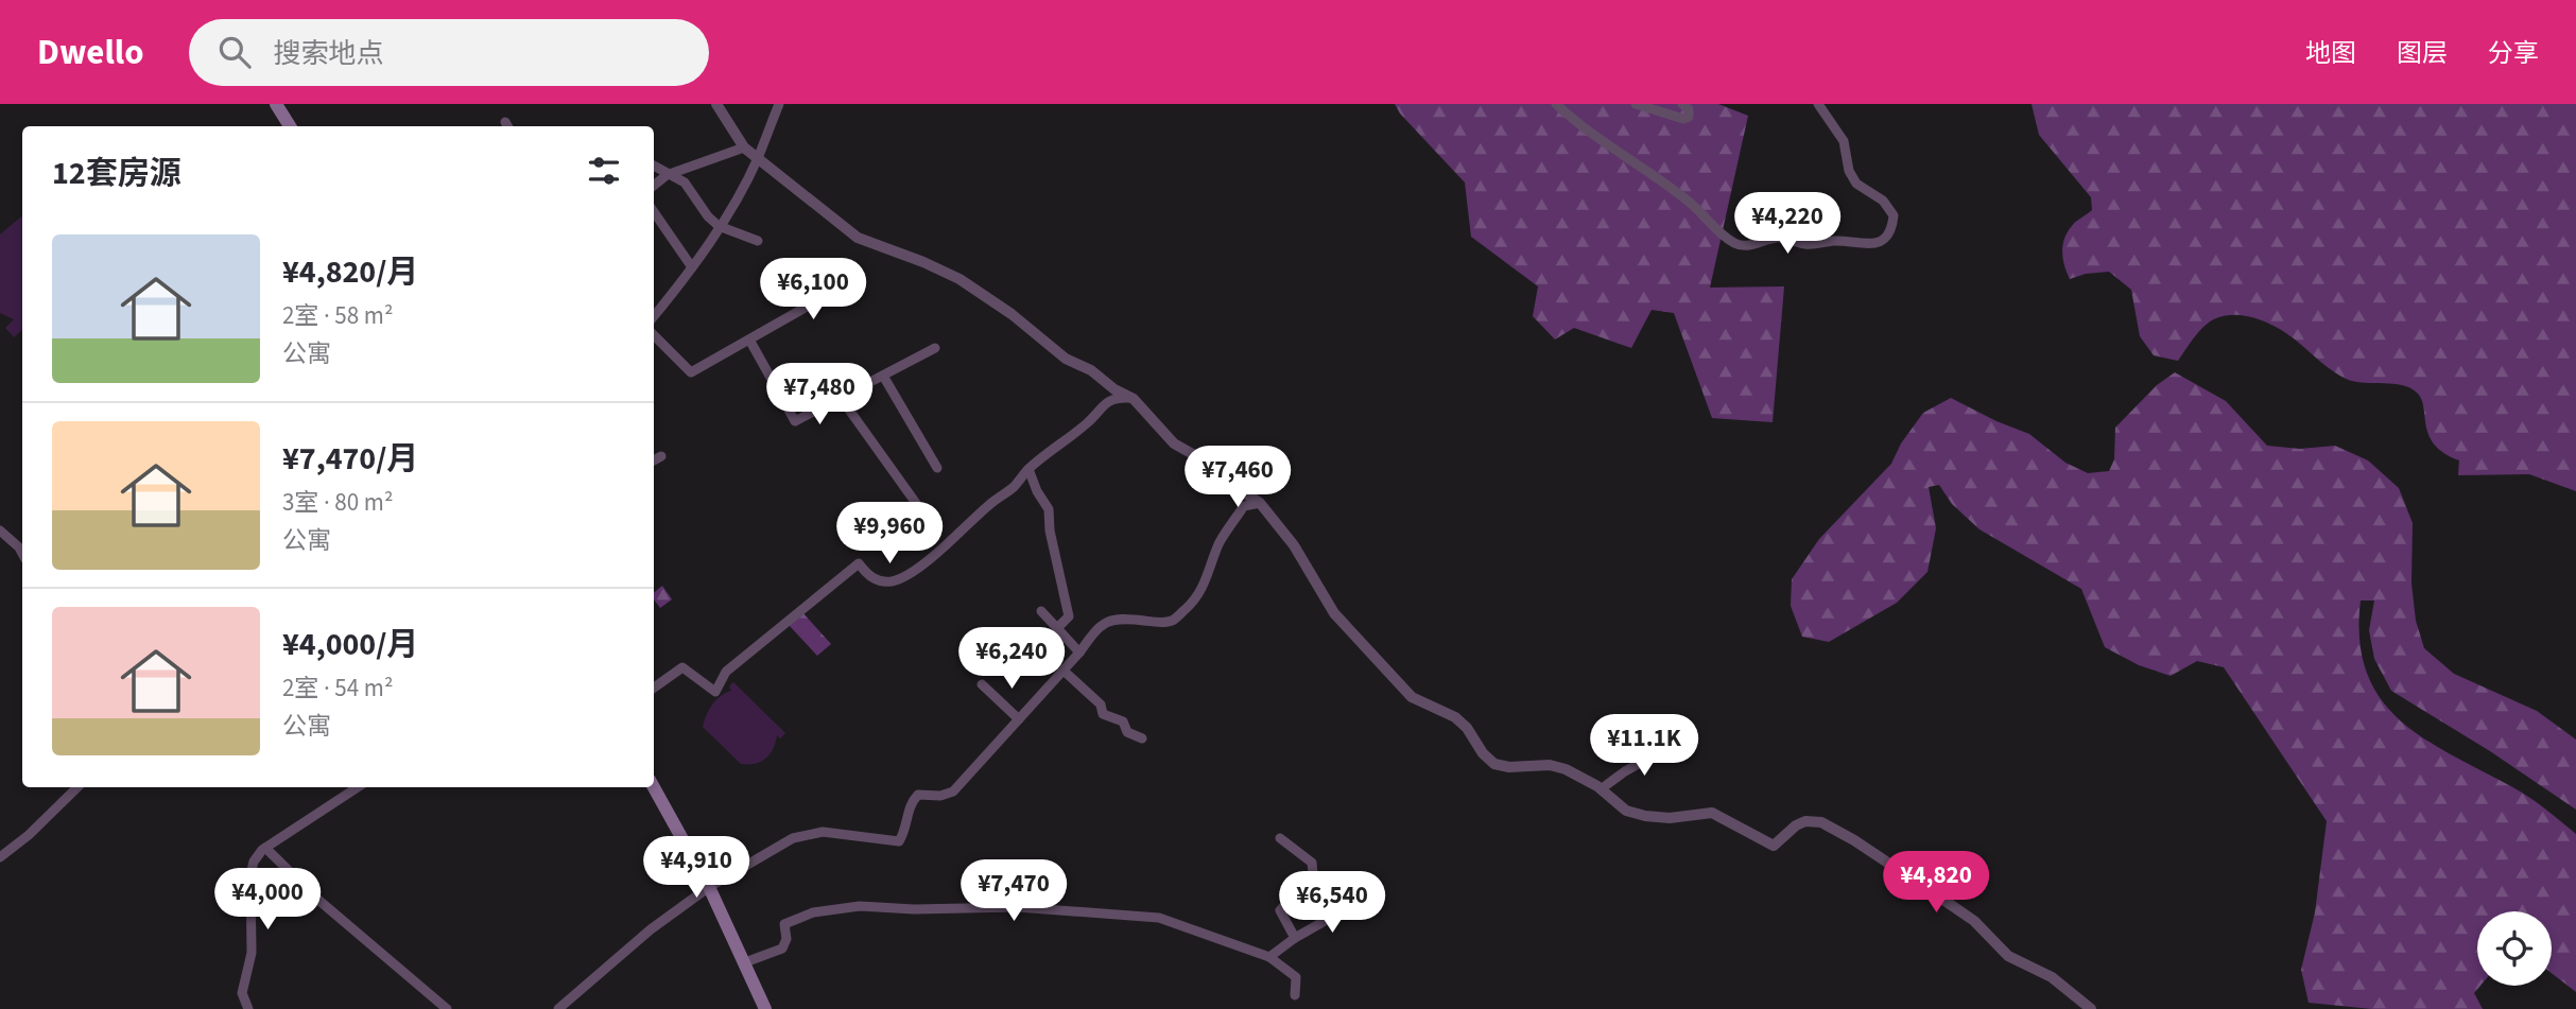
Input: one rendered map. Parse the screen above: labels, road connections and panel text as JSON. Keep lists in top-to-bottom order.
{
  "page": {
    "header": "Dwello",
    "search": "搜索地点",
    "nav": ["地图", "图层", "分享"],
    "heading": "12套房源",
    "price": [
      "¥4,220",
      "¥6,100",
      "¥7,480",
      "¥7,460",
      "¥9,960",
      "¥6,240",
      "¥11.1K",
      "¥4,910",
      "¥4,820",
      "¥7,470",
      "¥4,000",
      "¥6,540"
    ],
    "list": [
      {
        "name": "¥4,820/月",
        "note": "2室 · 58 m² · 公寓"
      },
      {
        "name": "¥7,470/月",
        "note": "3室 · 80 m² · 公寓"
      },
      {
        "name": "¥4,000/月",
        "note": "2室 · 54 m² · 公寓"
      }
    ]
  }
}
